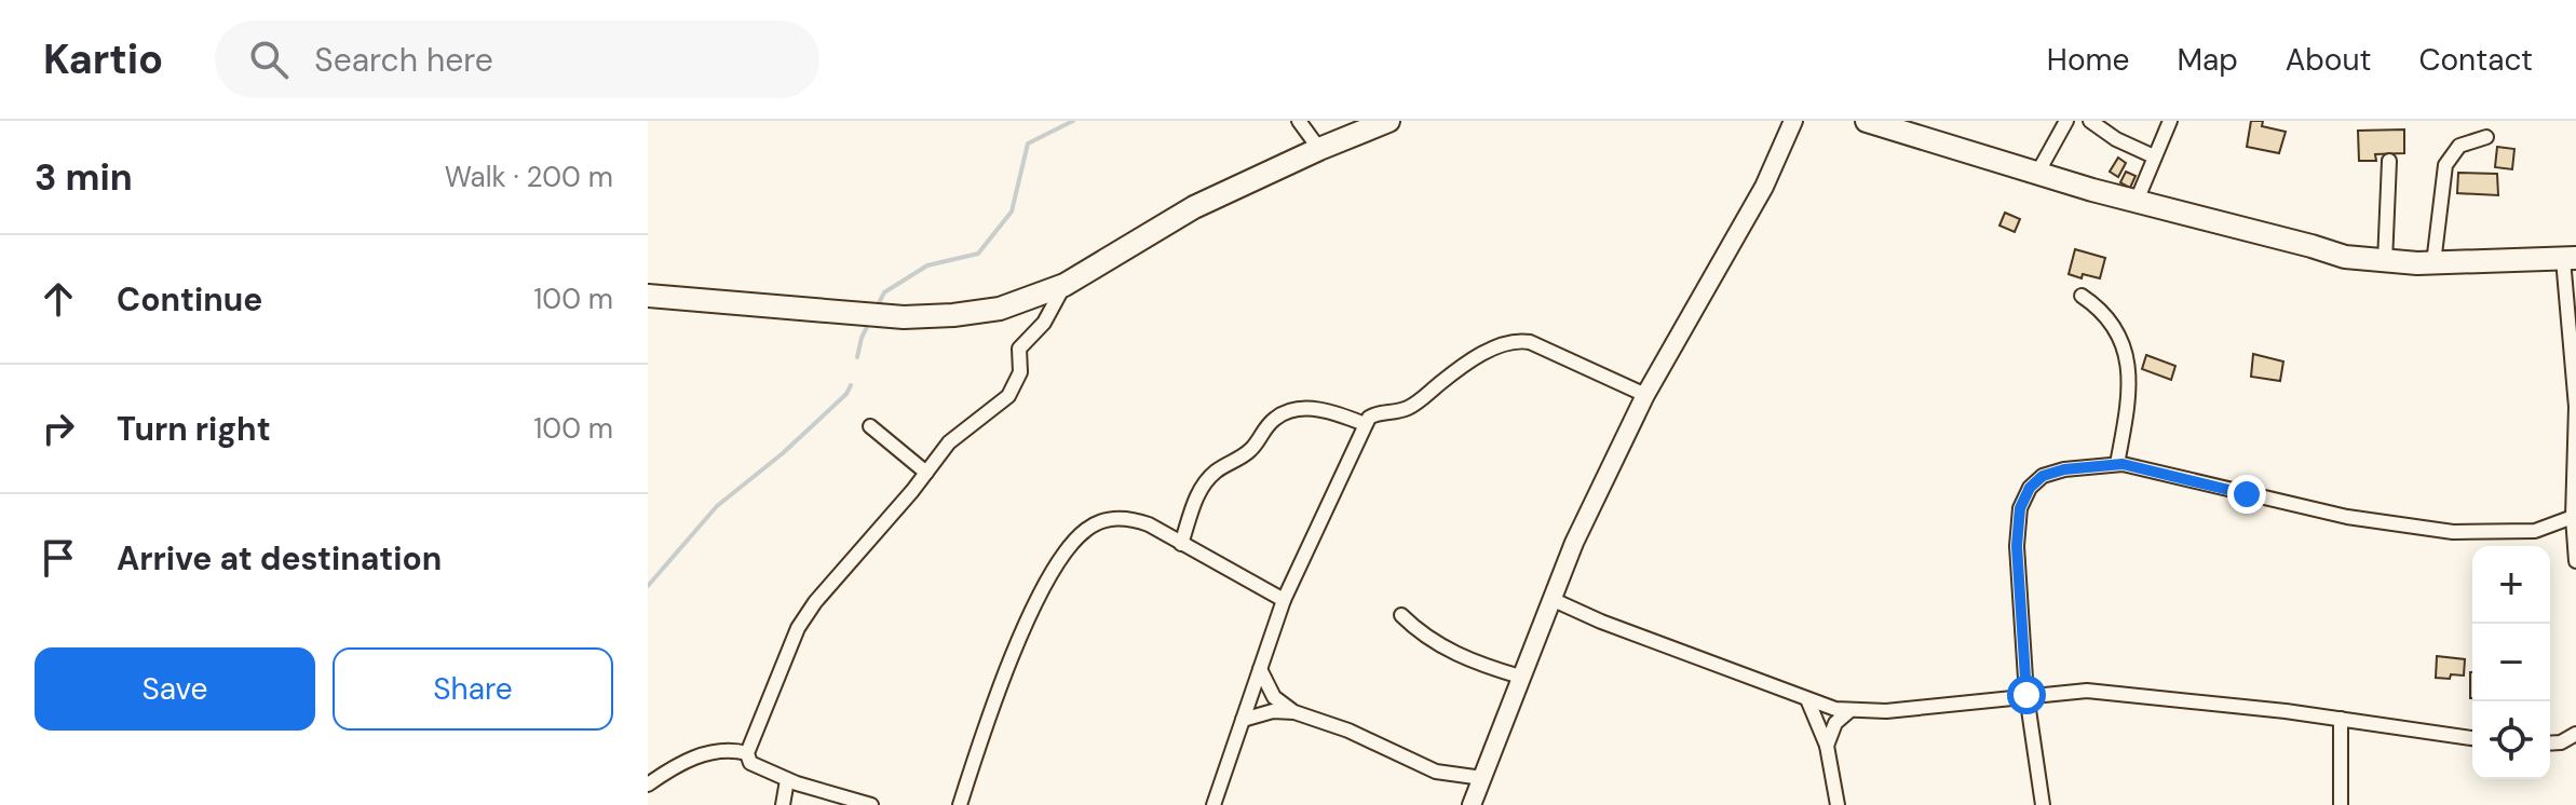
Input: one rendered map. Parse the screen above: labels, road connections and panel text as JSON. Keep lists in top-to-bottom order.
{
  "page": {
    "header": "Kartio",
    "search": "Search here",
    "nav": [
      "Home",
      "Map",
      "About",
      "Contact"
    ],
    "heading": ["3 min", "Walk · 200 m"],
    "list": [
      ["Continue", "100 m"],
      ["Turn right", "100 m"],
      "Arrive at destination"
    ],
    "map_buttons": ["+", "−"],
    "buttons": ["Save", "Share"]
  }
}
